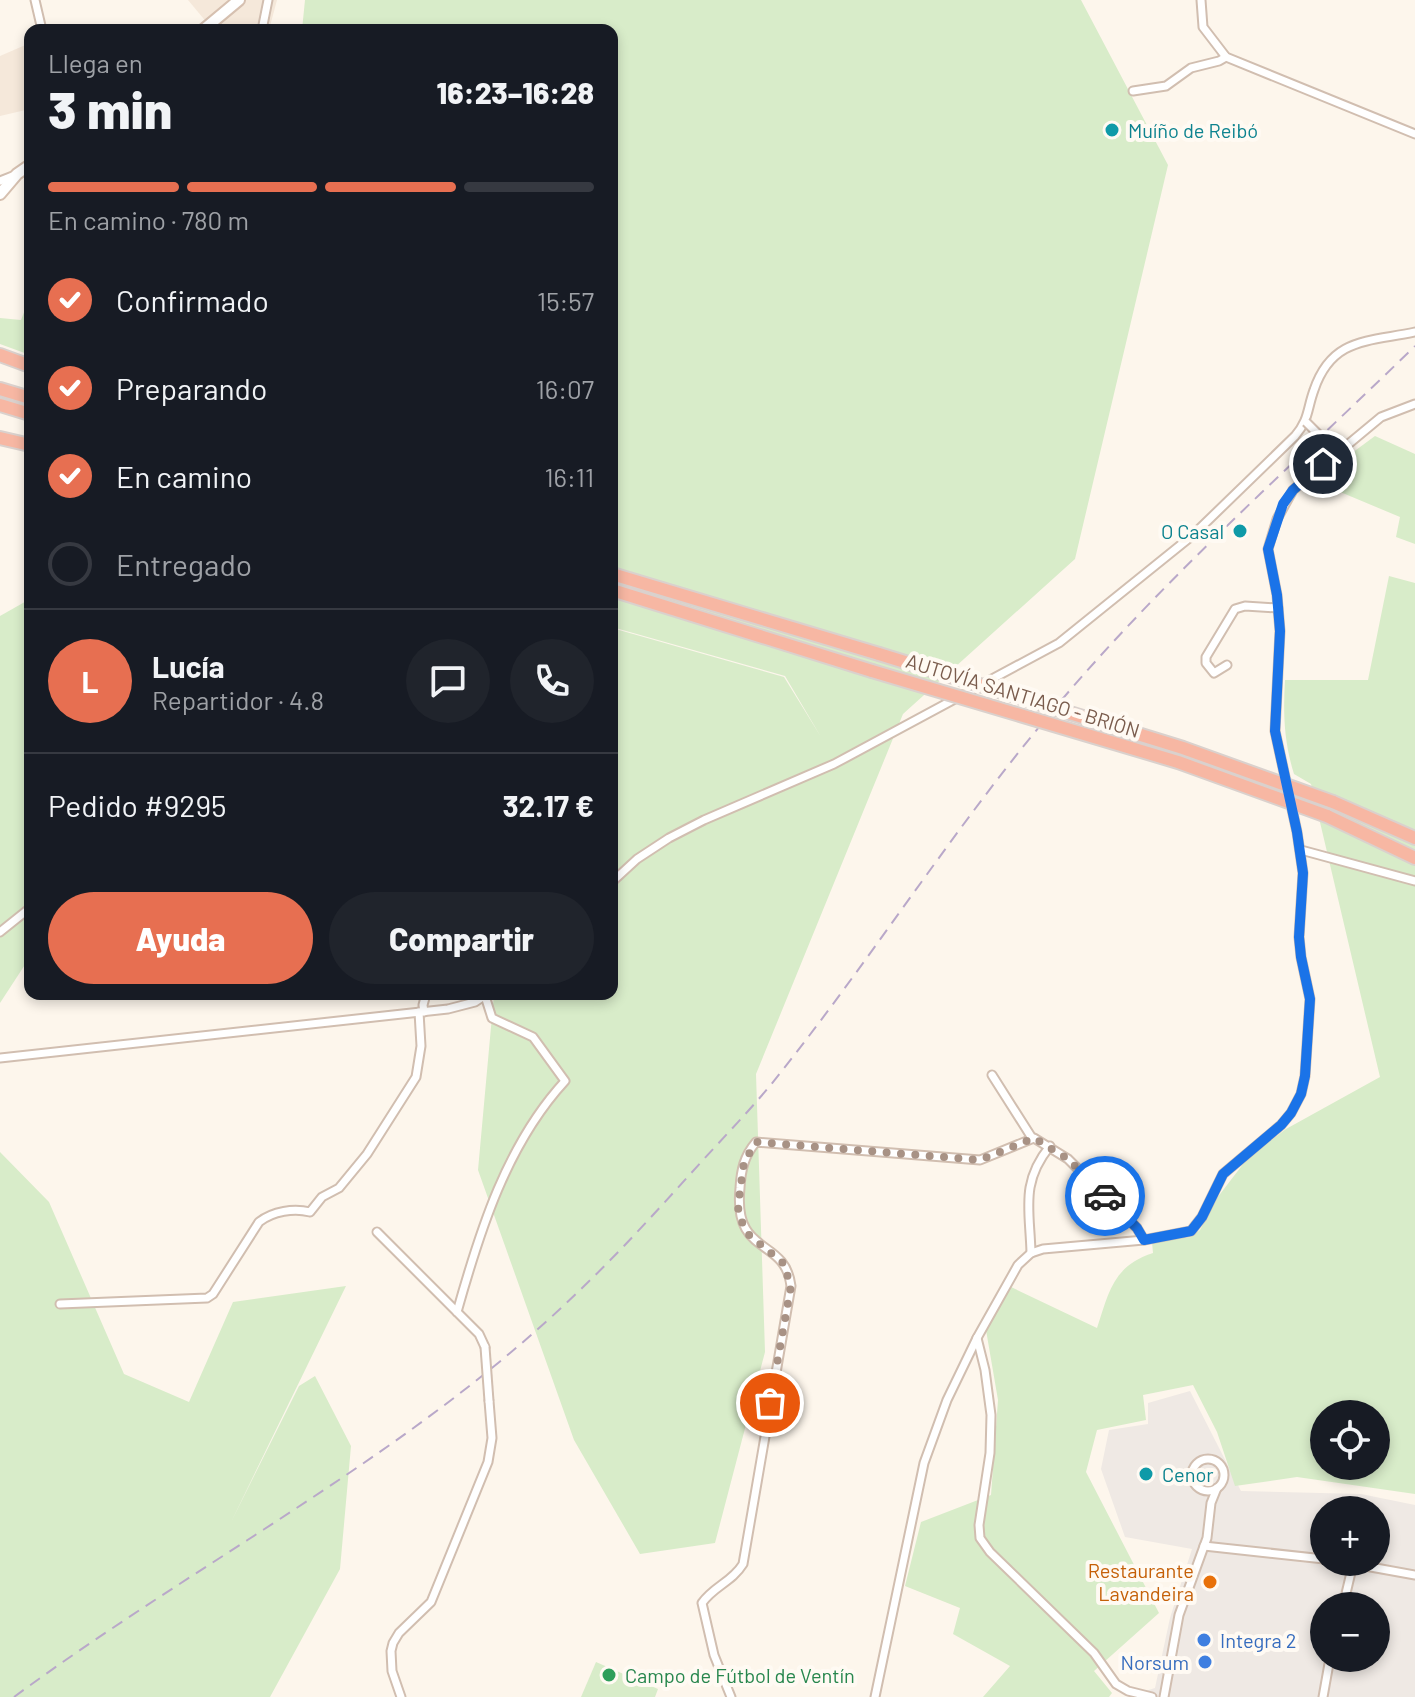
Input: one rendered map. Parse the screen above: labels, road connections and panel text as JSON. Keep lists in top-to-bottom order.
{
  "streets": {
    "highway": ["AUTOVÍA SANTIAGO - BRIÓN"]
  },
  "places": [
    "Muíño de Reibó",
    "O Casal",
    "Cenor",
    "Restaurante Lavandeira",
    "Integra 2",
    "Norsum",
    "Campo de Fútbol de Ventín"
  ],
  "page": {
    "heading": ["3 min", "Llega en", "16:23–16:28"],
    "panel": [
      "Lucía",
      "Repartidor · 4.8",
      "Pedido #9295",
      "32.17 €"
    ],
    "bar": "En camino · 780 m",
    "list": [
      ["Confirmado", "15:57"],
      ["Preparando", "16:07"],
      ["En camino", "16:11"],
      "Entregado"
    ],
    "round": "L",
    "buttons": ["Ayuda", "Compartir"],
    "map_buttons": ["+", "−"]
  }
}
